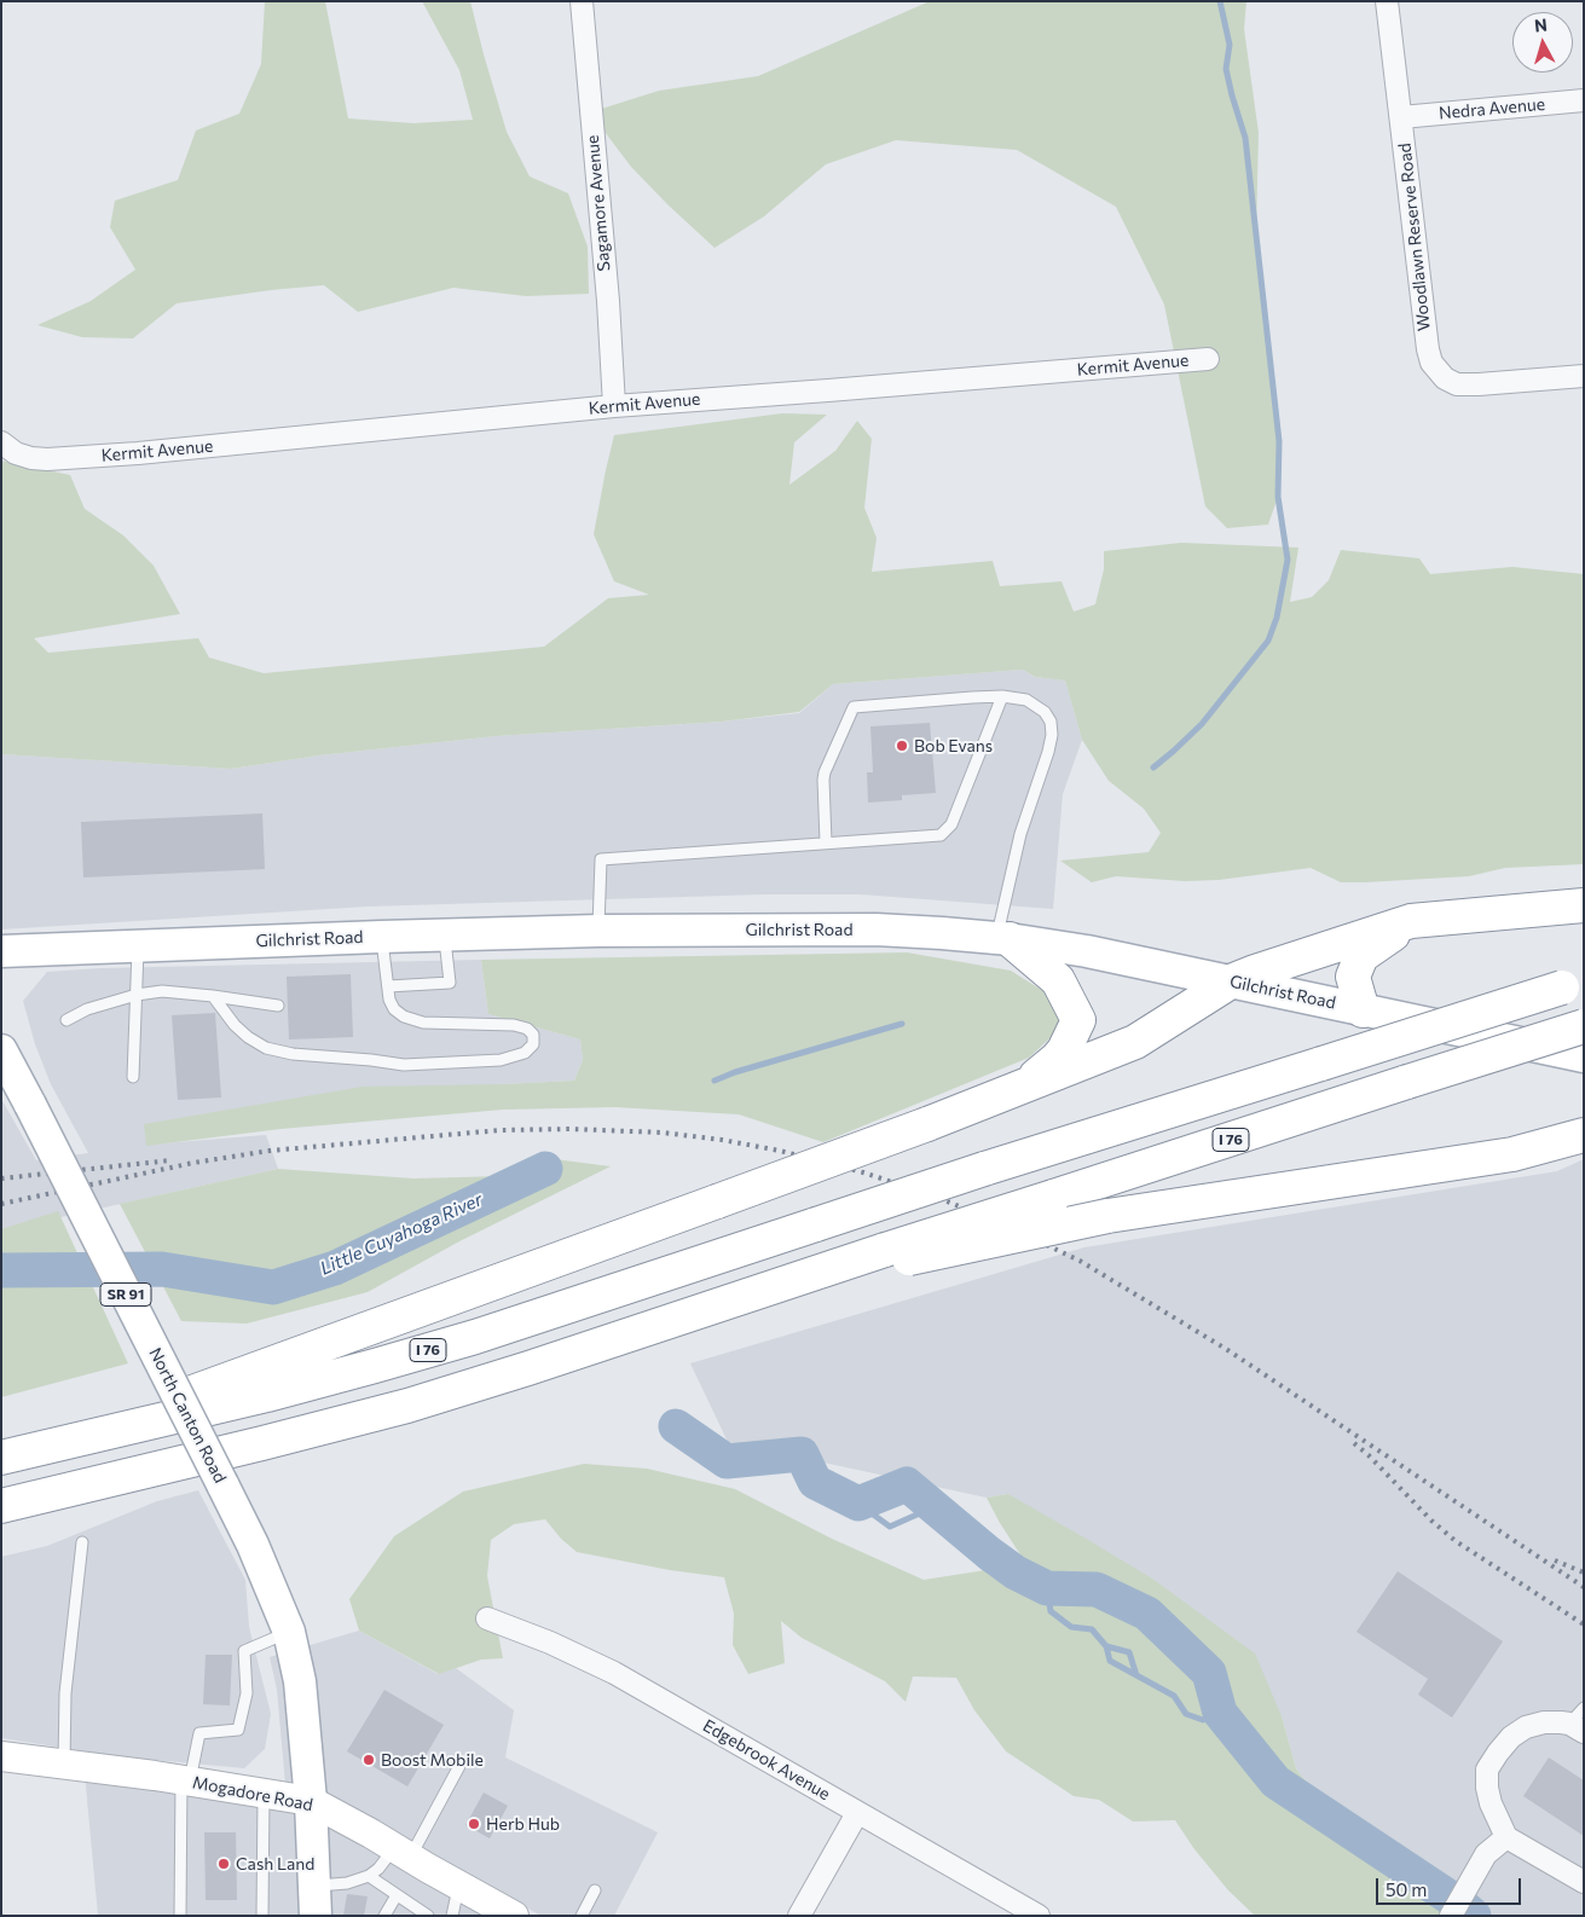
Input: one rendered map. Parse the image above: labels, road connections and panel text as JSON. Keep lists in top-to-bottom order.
{
  "streets": {
    "highway": ["I 76"],
    "main road": ["Gilchrist Road", "SR 91", "North Canton Road"],
    "street": [
      "Nedra Avenue",
      "Sagamore Avenue",
      "Woodlawn Reserve Road",
      "Kermit Avenue",
      "Edgebrook Avenue",
      "Mogadore Road"
    ]
  },
  "crossings": [
    ["Nedra Avenue", "Woodlawn Reserve Road"],
    ["Sagamore Avenue", "Kermit Avenue"],
    ["SR 91", "North Canton Road"],
    ["SR 91", "Mogadore Road"],
    ["North Canton Road", "Mogadore Road"]
  ],
  "water": ["Little Cuyahoga River"],
  "places": [
    "Bob Evans",
    "Boost Mobile",
    "Herb Hub",
    "Cash Land"
  ],
  "scale_bar": "50 m",
  "north": "top"
}
